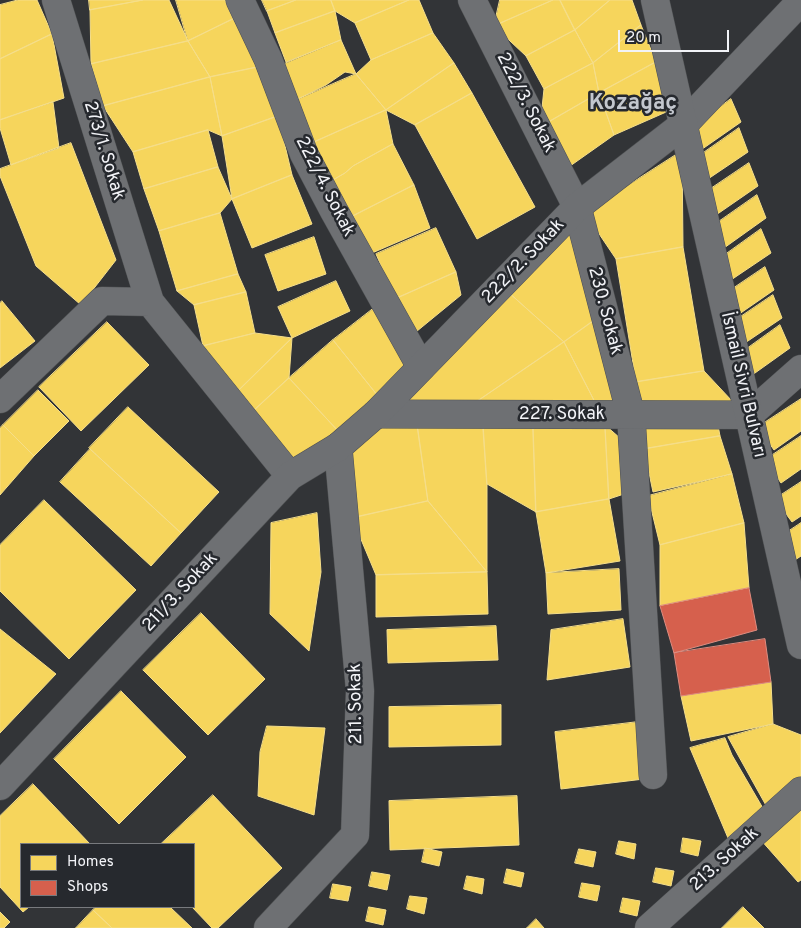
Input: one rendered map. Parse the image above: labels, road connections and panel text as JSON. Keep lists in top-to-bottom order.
{
  "streets": {
    "street": [
      "222/3. Sokak",
      "273/1. Sokak",
      "222/4. Sokak",
      "222/2. Sokak",
      "230. Sokak",
      "İsmail Sivri Bulvarı",
      "227. Sokak",
      "211/3. Sokak",
      "211. Sokak",
      "213. Sokak"
    ]
  },
  "crossings": [
    ["222/3. Sokak", "222/2. Sokak"],
    ["222/3. Sokak", "230. Sokak"],
    ["273/1. Sokak", "211/3. Sokak"],
    ["222/4. Sokak", "222/2. Sokak"],
    ["222/2. Sokak", "230. Sokak"],
    ["222/2. Sokak", "İsmail Sivri Bulvarı"],
    ["222/2. Sokak", "227. Sokak"],
    ["222/2. Sokak", "211/3. Sokak"],
    ["230. Sokak", "227. Sokak"],
    ["İsmail Sivri Bulvarı", "227. Sokak"],
    ["227. Sokak", "211/3. Sokak"],
    ["211/3. Sokak", "211. Sokak"]
  ],
  "districts": ["Kozağaç"],
  "legend": ["Homes", "Shops"],
  "scale_bar": "20 m"
}
